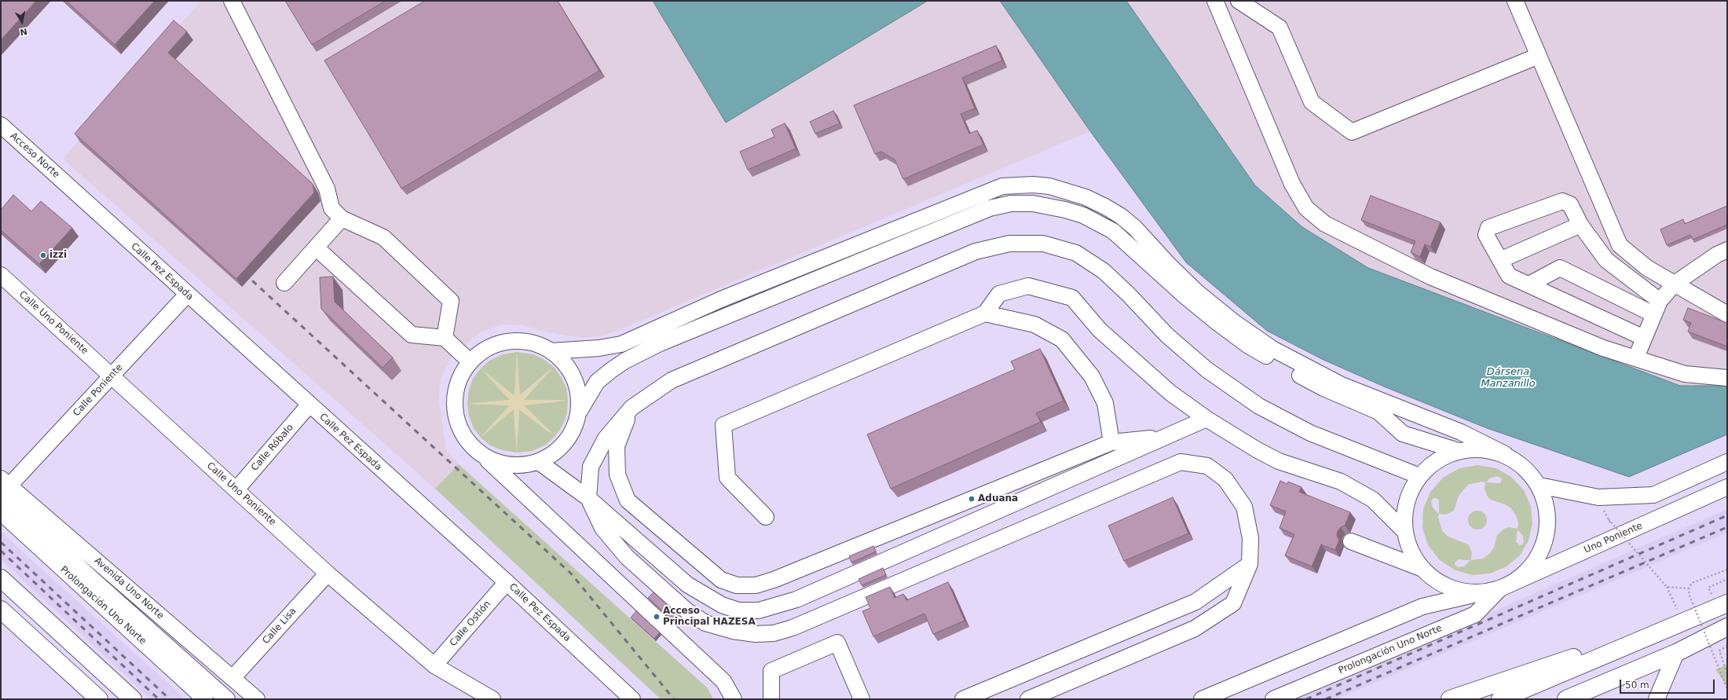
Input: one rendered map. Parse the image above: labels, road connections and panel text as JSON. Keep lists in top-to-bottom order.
{
  "streets": {
    "street": [
      "Acceso Norte",
      "Calle Pez Espada",
      "Calle Uno Poniente",
      "Calle Poniente",
      "Calle Róbalo",
      "Uno Poniente",
      "Avenida Uno Norte",
      "Prolongación Uno Norte",
      "Calle Ostión",
      "Calle Lisa"
    ]
  },
  "crossings": [
    ["Acceso Norte", "Calle Pez Espada"],
    ["Calle Pez Espada", "Calle Poniente"],
    ["Calle Pez Espada", "Calle Róbalo"],
    ["Calle Pez Espada", "Calle Ostión"],
    ["Calle Uno Poniente", "Calle Poniente"],
    ["Calle Uno Poniente", "Calle Róbalo"],
    ["Calle Uno Poniente", "Calle Ostión"],
    ["Calle Uno Poniente", "Calle Lisa"],
    ["Calle Poniente", "Avenida Uno Norte"],
    ["Uno Poniente", "Prolongación Uno Norte"],
    ["Avenida Uno Norte", "Calle Lisa"]
  ],
  "water": ["Dársena Manzanillo"],
  "places": ["izzi", "Aduana", "Acceso Principal HAZESA"],
  "scale_bar": "50 m",
  "north": "bottom"
}
